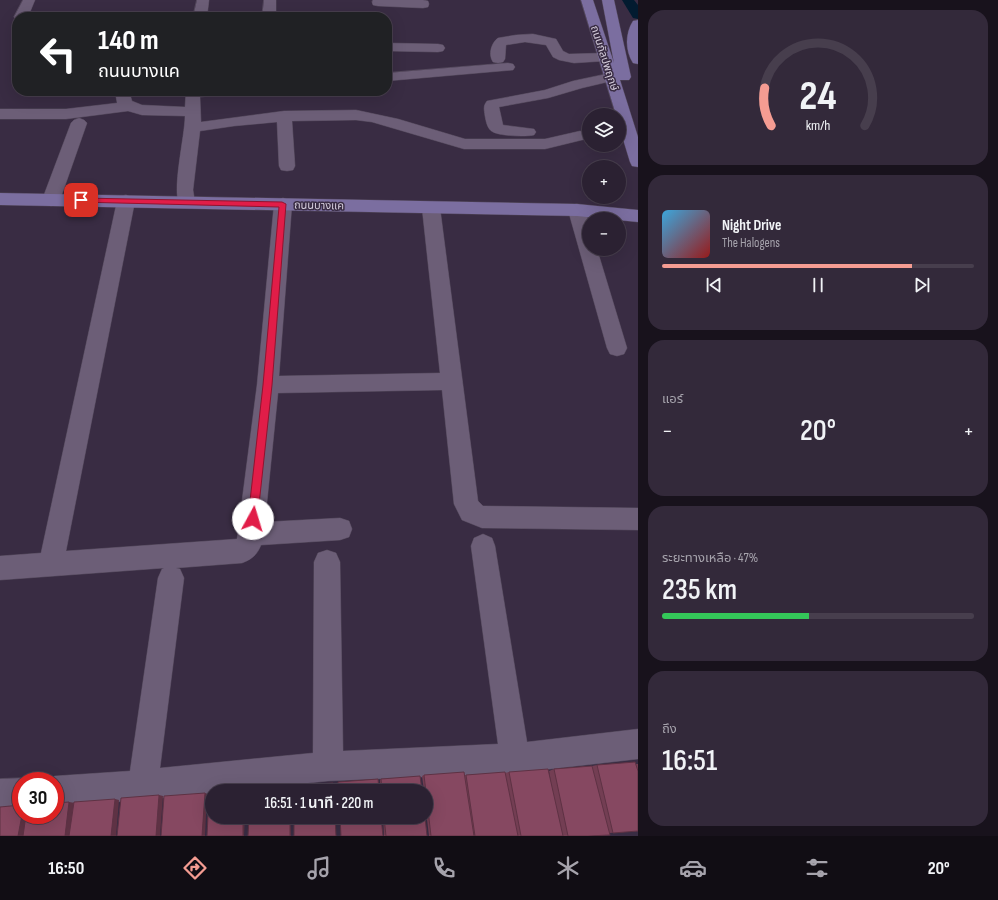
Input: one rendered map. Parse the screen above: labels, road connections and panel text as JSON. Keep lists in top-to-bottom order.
{
  "streets": {
    "main road": ["ถนนกัลปพฤกษ์", "ถนนบางแค"]
  },
  "page": {
    "turn": ["140 m", "ถนนบางแค"],
    "map_buttons": ["+", "−"],
    "song": ["Night Drive", "The Halogens"],
    "tile": [
      "แอร์",
      ["ระยะทางเหลือ · 47%", "235 km"],
      ["ถึง", "16:51"]
    ],
    "heat": ["−", "20°", "+"],
    "limit": "30",
    "trip": "16:51 · 1 นาที · 220 m",
    "tabs": ["16:50", "20°"],
    "gauge": ["24", "km/h"]
  }
}
